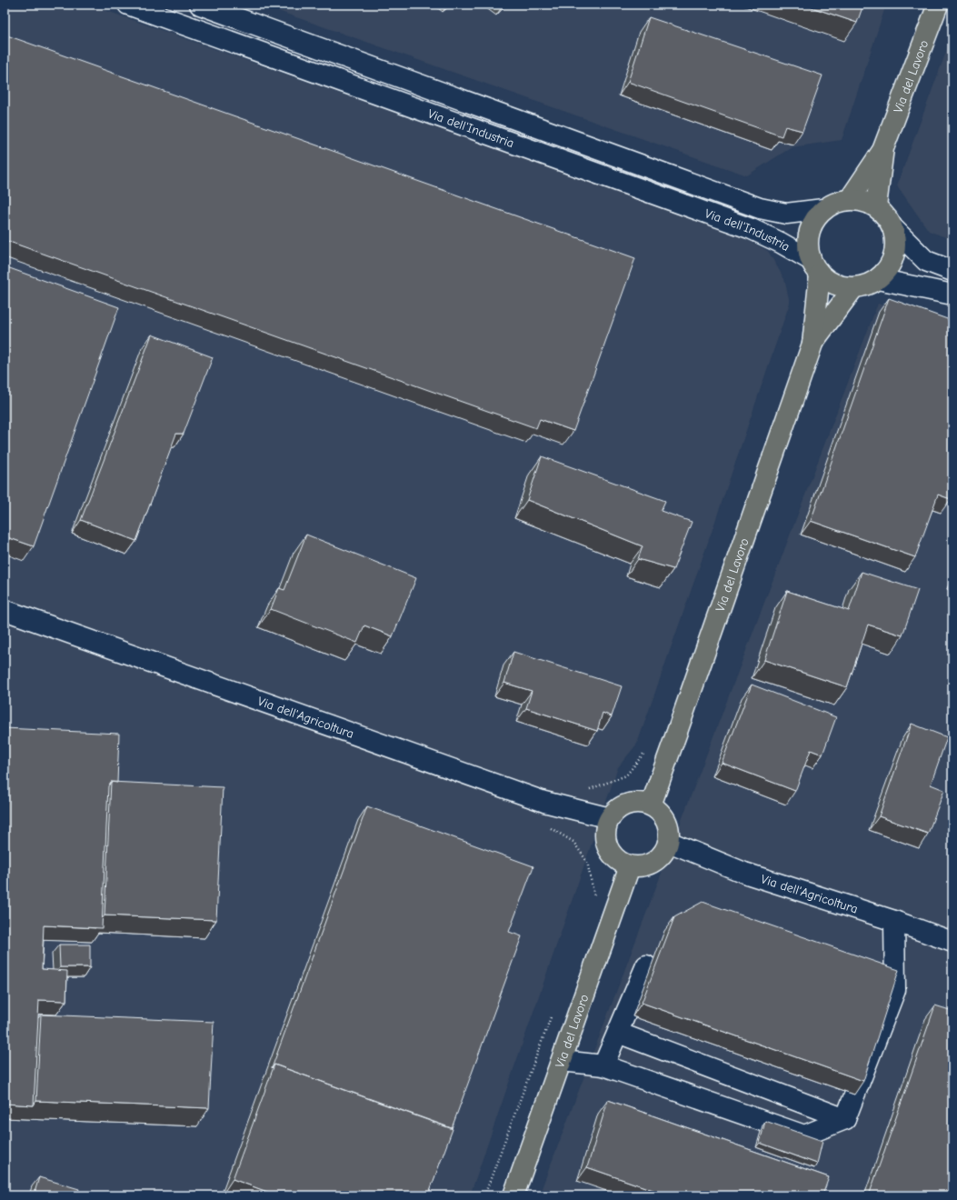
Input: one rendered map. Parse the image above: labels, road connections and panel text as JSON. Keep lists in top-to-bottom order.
{
  "streets": {
    "main road": ["Via del Lavoro", "Via dell'Industria"],
    "street": ["Via dell'Agricoltura"]
  },
  "crossings": [
    ["Via del Lavoro", "Via dell'Industria"],
    ["Via del Lavoro", "Via dell'Agricoltura"]
  ]
}
